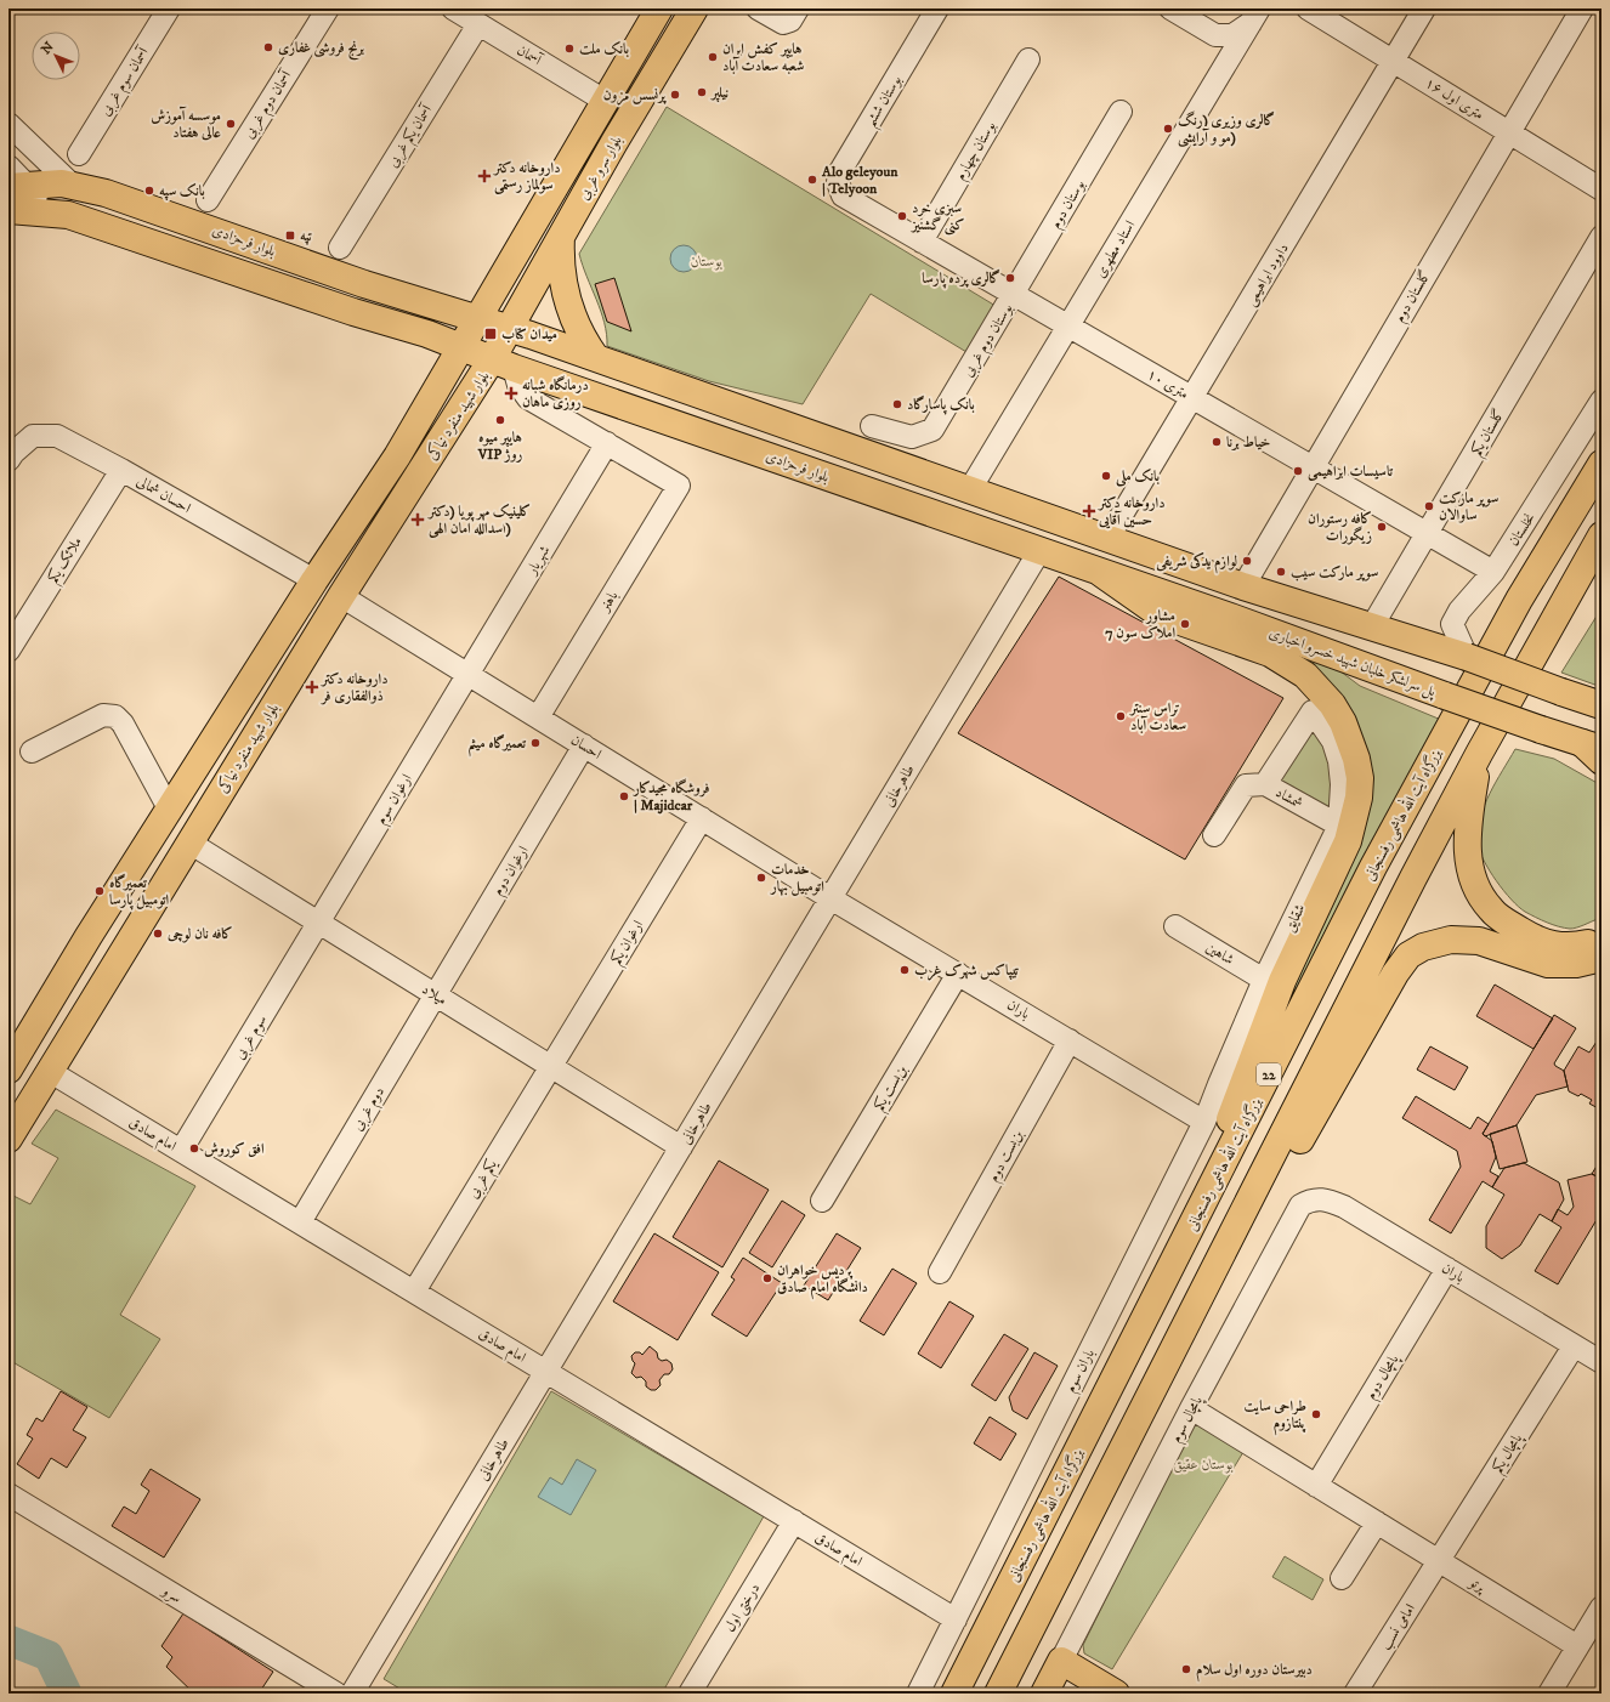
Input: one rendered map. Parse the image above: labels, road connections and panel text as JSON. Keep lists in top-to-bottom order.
{
  "streets": {
    "main road": [
      "بلوار سرو غربی",
      "بلوار فرحزادی",
      "بلوار شهید منفرد نیاکی",
      "پل سرلشکر خلبان شهید خسرو اخباری",
      "بزرگراه آیت الله هاشمی رفسنجانی",
      "22"
    ],
    "street": [
      "آسمان",
      "آسمان سوم غربی",
      "۱۶ متری اول",
      "بوستان ششم",
      "آسمان دوم غربی",
      "آسمان یکم غربی",
      "بوستان چهارم",
      "بوستان دوم",
      "استاد مطهری",
      "داوود ابراهیمی",
      "گلستان دوم",
      "بوستان دوم غربی",
      "۱۰ متری",
      "گلستان یکم",
      "احسان شمالی",
      "نخلستان",
      "ملائک یکم",
      "شهریار",
      "باهنر",
      "احسان",
      "طاهرخانی",
      "شمشاد",
      "ارغوان سوم",
      "ارغوان دوم",
      "شقایق",
      "ارغوان یکم",
      "شاهین",
      "میلاد",
      "باران",
      "سوم غربی",
      "بن‌بست یکم",
      "دوم غربی",
      "امام صادق",
      "بن‌بست دوم",
      "یکم غربی",
      "باران سوم",
      "پامچال دوم",
      "پامچال سوم",
      "پامچال یکم",
      "پرتو",
      "سرو",
      "درختی اول",
      "امامی نسب"
    ]
  },
  "crossings": [
    ["آسمان", "آسمان یکم غربی"],
    ["آسمان", "بلوار سرو غربی"],
    ["۱۶ متری اول", "داوود ابراهیمی"],
    ["۱۶ متری اول", "گلستان دوم"],
    ["بوستان ششم", "۱۰ متری"],
    ["بوستان چهارم", "۱۰ متری"],
    ["بلوار سرو غربی", "بلوار فرحزادی"],
    ["بلوار سرو غربی", "بلوار شهید منفرد نیاکی"],
    ["بوستان دوم", "بوستان دوم غربی"],
    ["بوستان دوم", "۱۰ متری"],
    ["بلوار فرحزادی", "بلوار شهید منفرد نیاکی"],
    ["بلوار فرحزادی", "پل سرلشکر خلبان شهید خسرو اخباری"],
    ["بلوار فرحزادی", "طاهرخانی"],
    ["استاد مطهری", "۱۰ متری"],
    ["داوود ابراهیمی", "۱۰ متری"],
    ["گلستان دوم", "۱۰ متری"],
    ["بوستان دوم غربی", "۱۰ متری"],
    ["۱۰ متری", "گلستان یکم"],
    ["۱۰ متری", "نخلستان"],
    ["بلوار شهید منفرد نیاکی", "احسان شمالی"],
    ["بلوار شهید منفرد نیاکی", "احسان"],
    ["بلوار شهید منفرد نیاکی", "میلاد"],
    ["بلوار شهید منفرد نیاکی", "امام صادق"],
    ["احسان شمالی", "ملائک یکم"],
    ["شهریار", "باهنر"],
    ["شهریار", "احسان"],
    ["شهریار", "ارغوان سوم"],
    ["باهنر", "احسان"],
    ["احسان", "طاهرخانی"],
    ["احسان", "ارغوان سوم"],
    ["احسان", "ارغوان دوم"],
    ["احسان", "ارغوان یکم"],
    ["احسان", "باران"],
    ["طاهرخانی", "میلاد"],
    ["طاهرخانی", "باران"],
    ["طاهرخانی", "امام صادق"],
    ["شمشاد", "شقایق"],
    ["ارغوان سوم", "میلاد"],
    ["ارغوان سوم", "سوم غربی"],
    ["ارغوان دوم", "میلاد"],
    ["ارغوان دوم", "دوم غربی"],
    ["شقایق", "شاهین"],
    ["شقایق", "باران"],
    ["شقایق", "باران سوم"],
    ["ارغوان یکم", "میلاد"],
    ["ارغوان یکم", "یکم غربی"],
    ["میلاد", "سوم غربی"],
    ["میلاد", "دوم غربی"],
    ["میلاد", "یکم غربی"],
    ["باران", "بن‌بست یکم"],
    ["باران", "بن‌بست دوم"],
    ["باران", "باران سوم"],
    ["باران", "پامچال دوم"],
    ["باران", "پامچال سوم"],
    ["باران", "پامچال یکم"],
    ["سوم غربی", "امام صادق"],
    ["دوم غربی", "امام صادق"],
    ["امام صادق", "یکم غربی"],
    ["امام صادق", "باران سوم"],
    ["امام صادق", "درختی اول"],
    ["پامچال دوم", "پرتو"],
    ["پامچال سوم", "پرتو"],
    ["پامچال یکم", "پرتو"],
    ["پامچال یکم", "امامی نسب"],
    ["پرتو", "امامی نسب"]
  ],
  "parks": ["بوستان", "بوستان عقیق"],
  "places": {
    "other": [
      "برنج فروشی غفاری",
      "بانک ملت",
      "هایپر کفش ایران شعبه سعادت آباد",
      "نیلپر",
      "پرنسس مزون",
      "موسسه آموزش عالی هفتاد",
      "گالری وزیری (رنگ مو و آرایشی)",
      "Alo geleyoun | Telyoon",
      "بانک سپه",
      "سبزی خرد کنی گشنیز",
      "گالری پرده پارسا",
      "بانک پاسارگاد",
      "هایپر میوه VIP روژ",
      "خیاط برنا",
      "تاسیسات ابراهیمی",
      "بانک ملی",
      "سوپر مارکت ساوالان",
      "کافه رستوران زیگورات",
      "لوازم یدکی شریفی",
      "سوپر مارکت سیب",
      "مشاور املاک سون 7",
      "تراس سنتر سعادت آباد",
      "تعمیرگاه میثم",
      "فروشگاه مجیدکار | Majidcar",
      "خدمات اتومبیل بهار",
      "تعمیرگاه اتومبیل پارسا",
      "کافه نان لوچی",
      "تیپاکس شهرک غرب",
      "افق کوروش",
      "پردیس خواهران دانشگاه امام صادق",
      "طراحی سایت پنتازوم",
      "دبیرستان دوره اول سلام"
    ],
    "health": [
      "داروخانه دکتر سولماز رستمی",
      "درمانگاه شبانه روزی ماهان",
      "داروخانه دکتر حسین آقایی",
      "کلینیک مهر پویا (دکتر اسدالله امان الهی)",
      "داروخانه دکتر ذوالفقاری فر"
    ],
    "transit": ["تپه", "میدان کتاب"]
  },
  "north": "top left"
}
